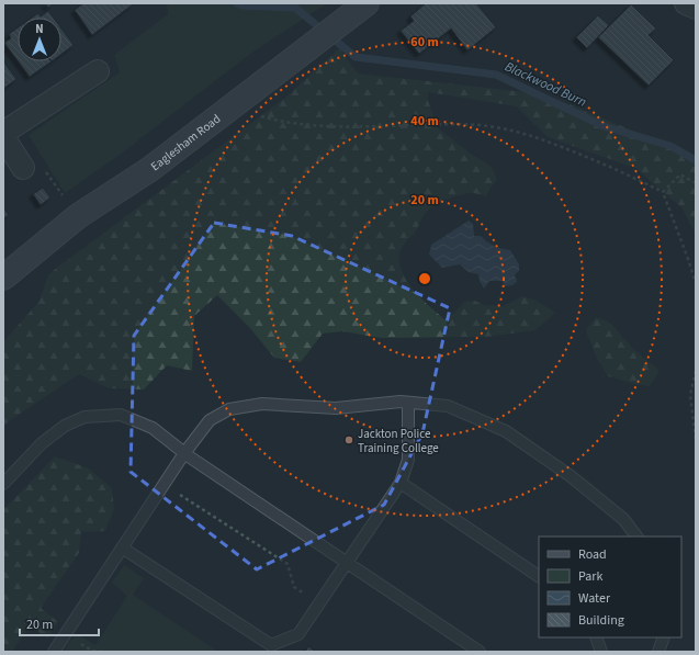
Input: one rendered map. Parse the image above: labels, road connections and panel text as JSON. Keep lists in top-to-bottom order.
{
  "streets": {
    "main road": ["Eaglesham Road"]
  },
  "water": ["Blackwood Burn"],
  "places": ["Jackton Police Training College"],
  "legend": [
    "Road",
    "Park",
    "Water",
    "Building"
  ],
  "scale_bar": "20 m",
  "north": "top",
  "rings": ["60 m", "40 m", "20 m"]
}
